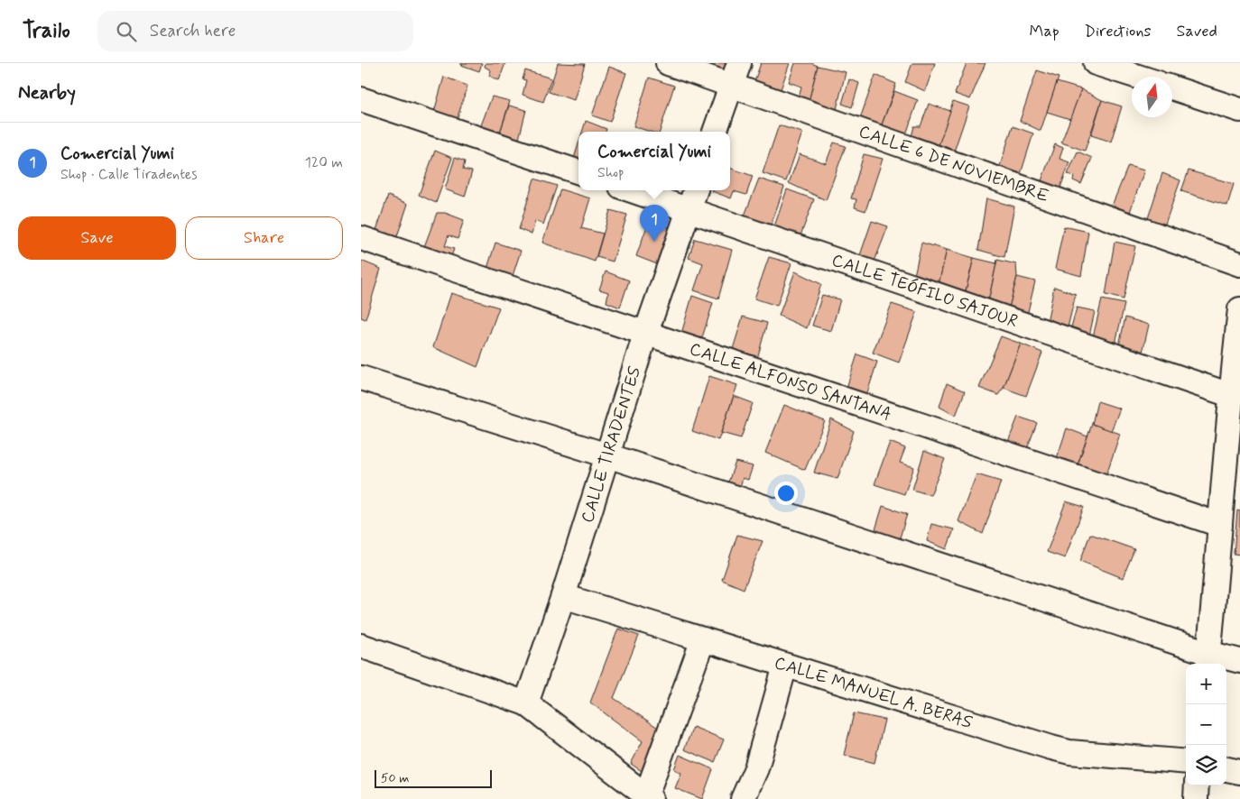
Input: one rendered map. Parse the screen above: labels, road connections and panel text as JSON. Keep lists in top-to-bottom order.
{
  "streets": {
    "street": [
      "CALLE 6 DE NOVIEMBRE",
      "CALLE TEÓFILO SAJOUR",
      "CALLE ALFONSO SANTANA",
      "CALLE TIRADENTES",
      "CALLE MANUEL A. BERAS"
    ]
  },
  "crossings": [
    ["CALLE TEÓFILO SAJOUR", "CALLE TIRADENTES"],
    ["CALLE ALFONSO SANTANA", "CALLE TIRADENTES"],
    ["CALLE TIRADENTES", "CALLE MANUEL A. BERAS"]
  ],
  "scale_bar": "50 m",
  "north": "top",
  "page": {
    "header": "Trailo",
    "search": "Search here",
    "nav": ["Map", "Directions", "Saved"],
    "heading": "Nearby",
    "list": [
      {
        "mark": "1",
        "name": "Comercial Yumi",
        "note": "Shop · Calle Tiradentes",
        "value": "120 m"
      }
    ],
    "popup": ["Comercial Yumi", "Shop"],
    "buttons": ["Save", "Share"],
    "pins": "1",
    "map_buttons": ["+", "−"],
    "scale": "50 m"
  }
}
